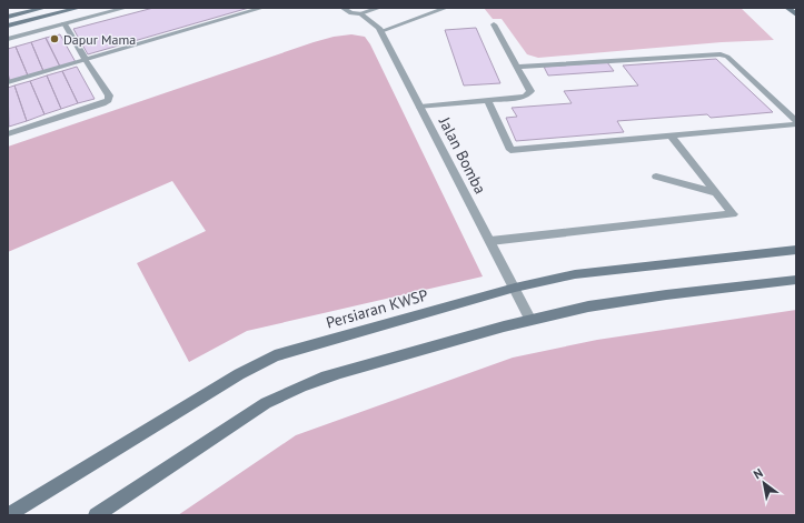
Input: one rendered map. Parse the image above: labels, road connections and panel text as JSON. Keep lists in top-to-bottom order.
{
  "streets": {
    "street": ["Jalan Bomba", "Persiaran KWSP"]
  },
  "crossings": [
    ["Jalan Bomba", "Persiaran KWSP"]
  ],
  "places": ["Dapur Mama"],
  "north": "top left"
}
